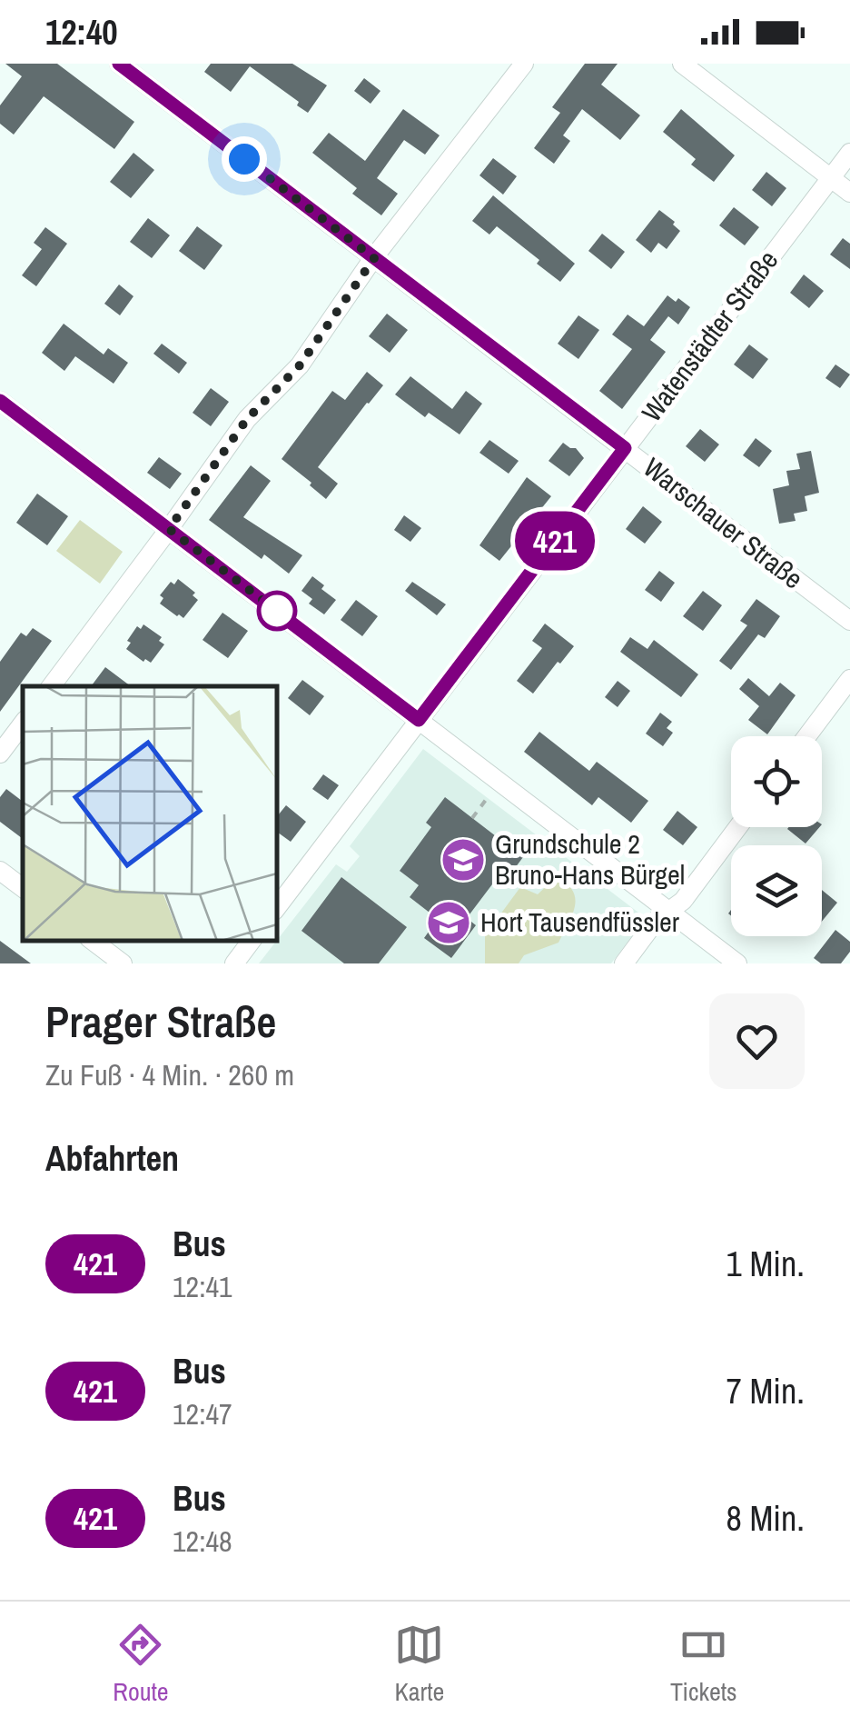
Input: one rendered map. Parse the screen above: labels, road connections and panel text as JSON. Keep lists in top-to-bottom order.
{
  "streets": {
    "street": ["Watenstädter Straße", "Warschauer Straße"]
  },
  "crossings": [
    ["Watenstädter Straße", "Warschauer Straße"]
  ],
  "places": {
    "school or university": ["Grundschule 2 Bruno-Hans Bürgel", "Hort Tausendfüssler"]
  },
  "lines": ["bus line 421"],
  "page": {
    "status": "12:40",
    "on_map": "421",
    "heading": [
      ["Prager Straße", "Zu Fuß · 4 Min. · 260 m"],
      "Abfahrten"
    ],
    "list": [
      {
        "mark": "421",
        "name": "Bus",
        "note": "12:41",
        "value": "1 Min."
      },
      {
        "mark": "421",
        "name": "Bus",
        "note": "12:47",
        "value": "7 Min."
      },
      {
        "mark": "421",
        "name": "Bus",
        "note": "12:48",
        "value": "8 Min."
      }
    ],
    "tabs": ["Route", "Karte", "Tickets"]
  }
}
